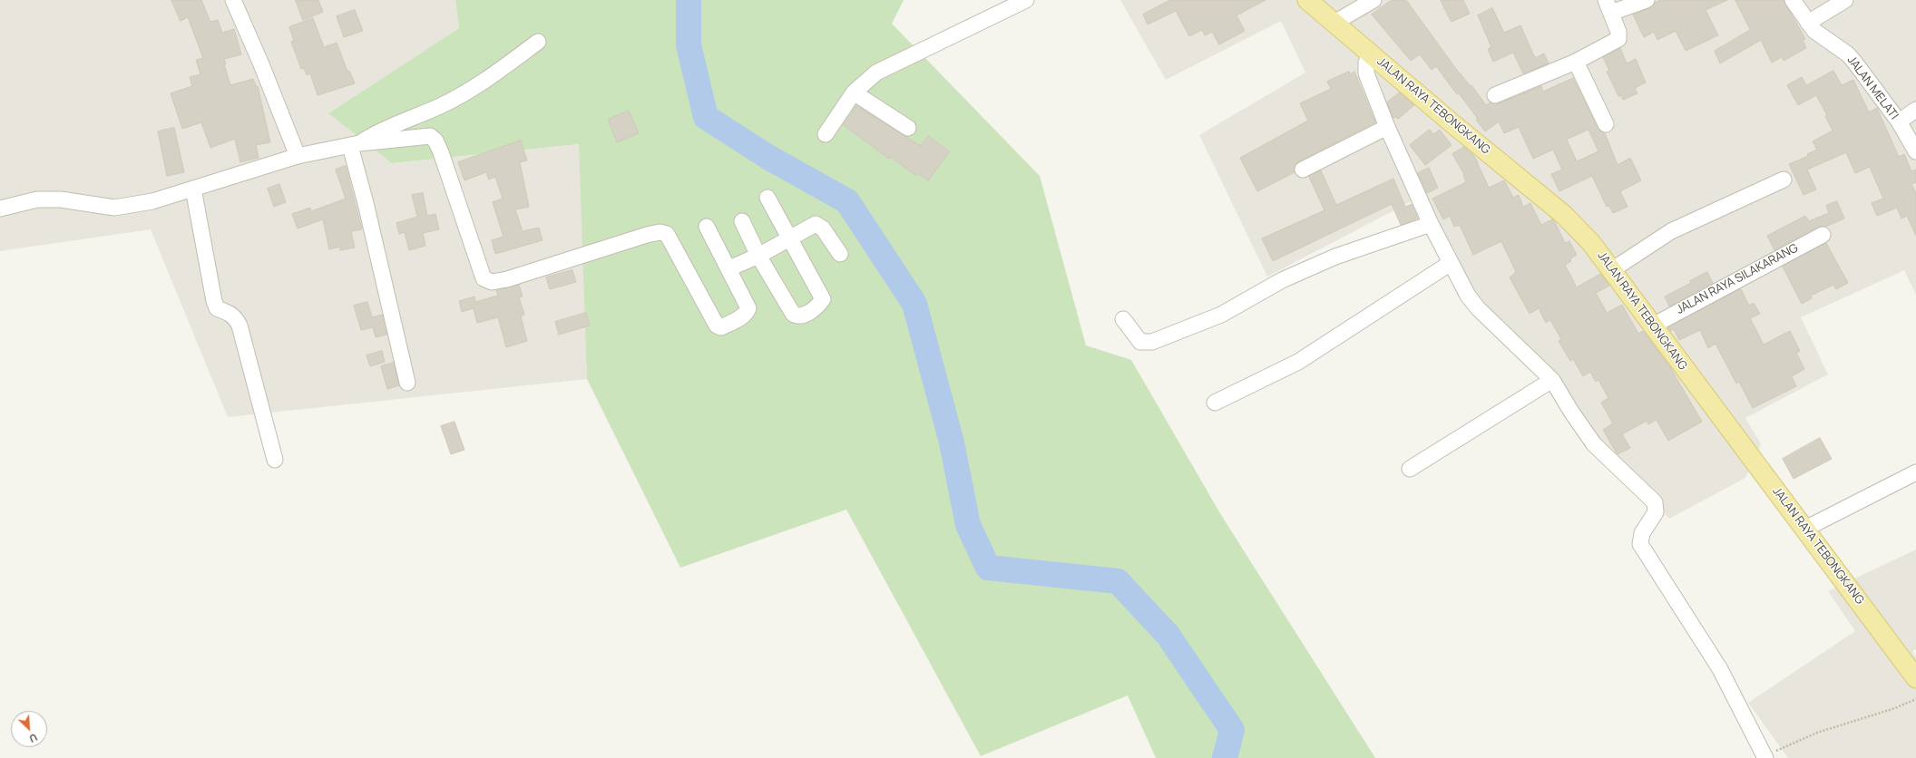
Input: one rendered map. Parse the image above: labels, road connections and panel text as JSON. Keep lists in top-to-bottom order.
{
  "streets": {
    "main road": ["JALAN RAYA TEBONGKANG"],
    "street": ["JALAN MELATI", "JALAN RAYA SILAKARANG"]
  },
  "crossings": [
    ["JALAN RAYA TEBONGKANG", "JALAN RAYA SILAKARANG"]
  ],
  "north": "bottom right"
}
